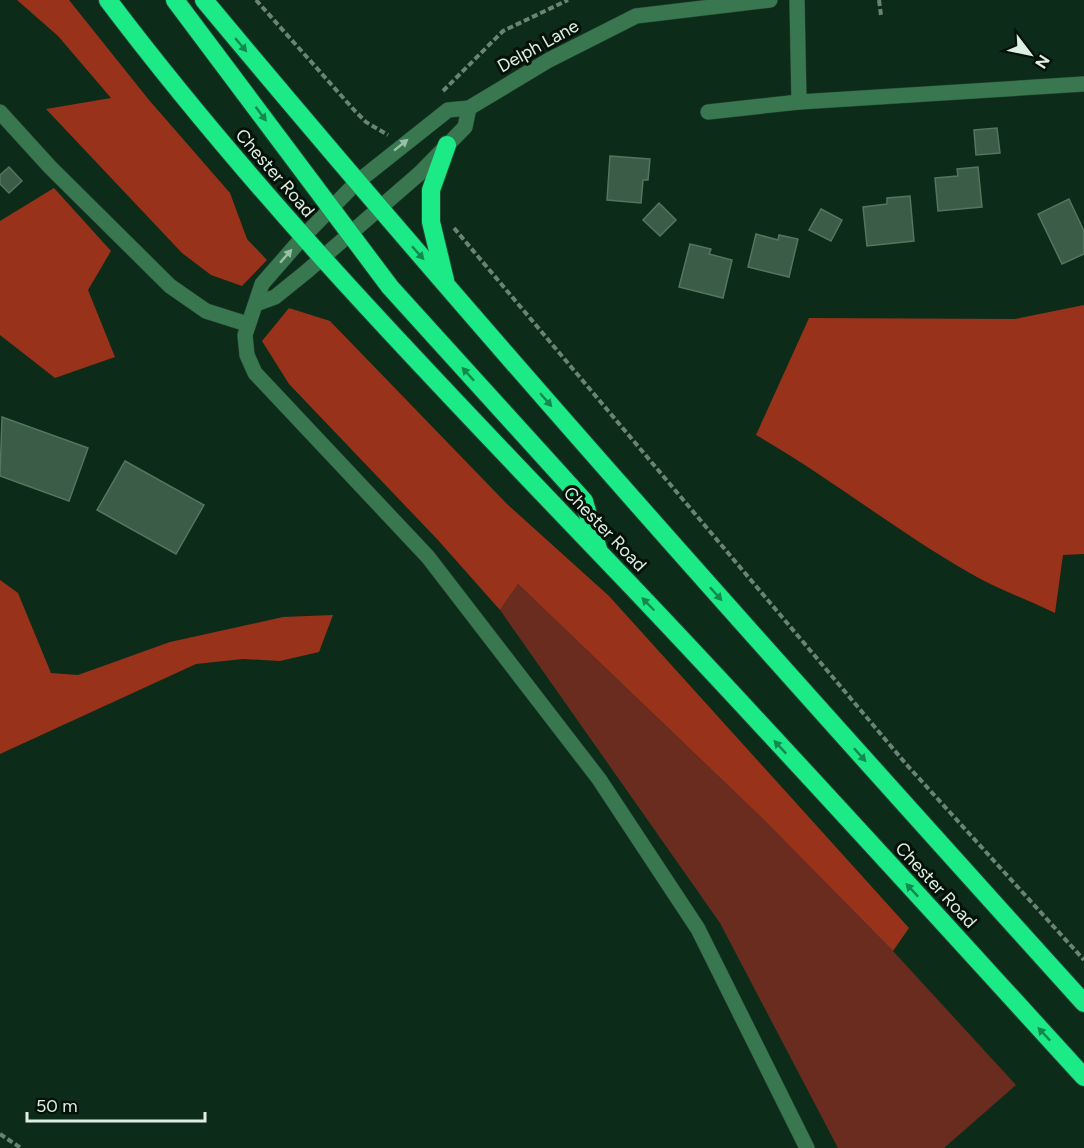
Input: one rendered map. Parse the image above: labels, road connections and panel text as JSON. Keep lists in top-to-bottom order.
{
  "streets": {
    "highway": ["Chester Road"],
    "street": ["Delph Lane"]
  },
  "crossings": [
    ["Delph Lane", "Chester Road"]
  ],
  "scale_bar": "50 m",
  "north": "bottom right"
}
